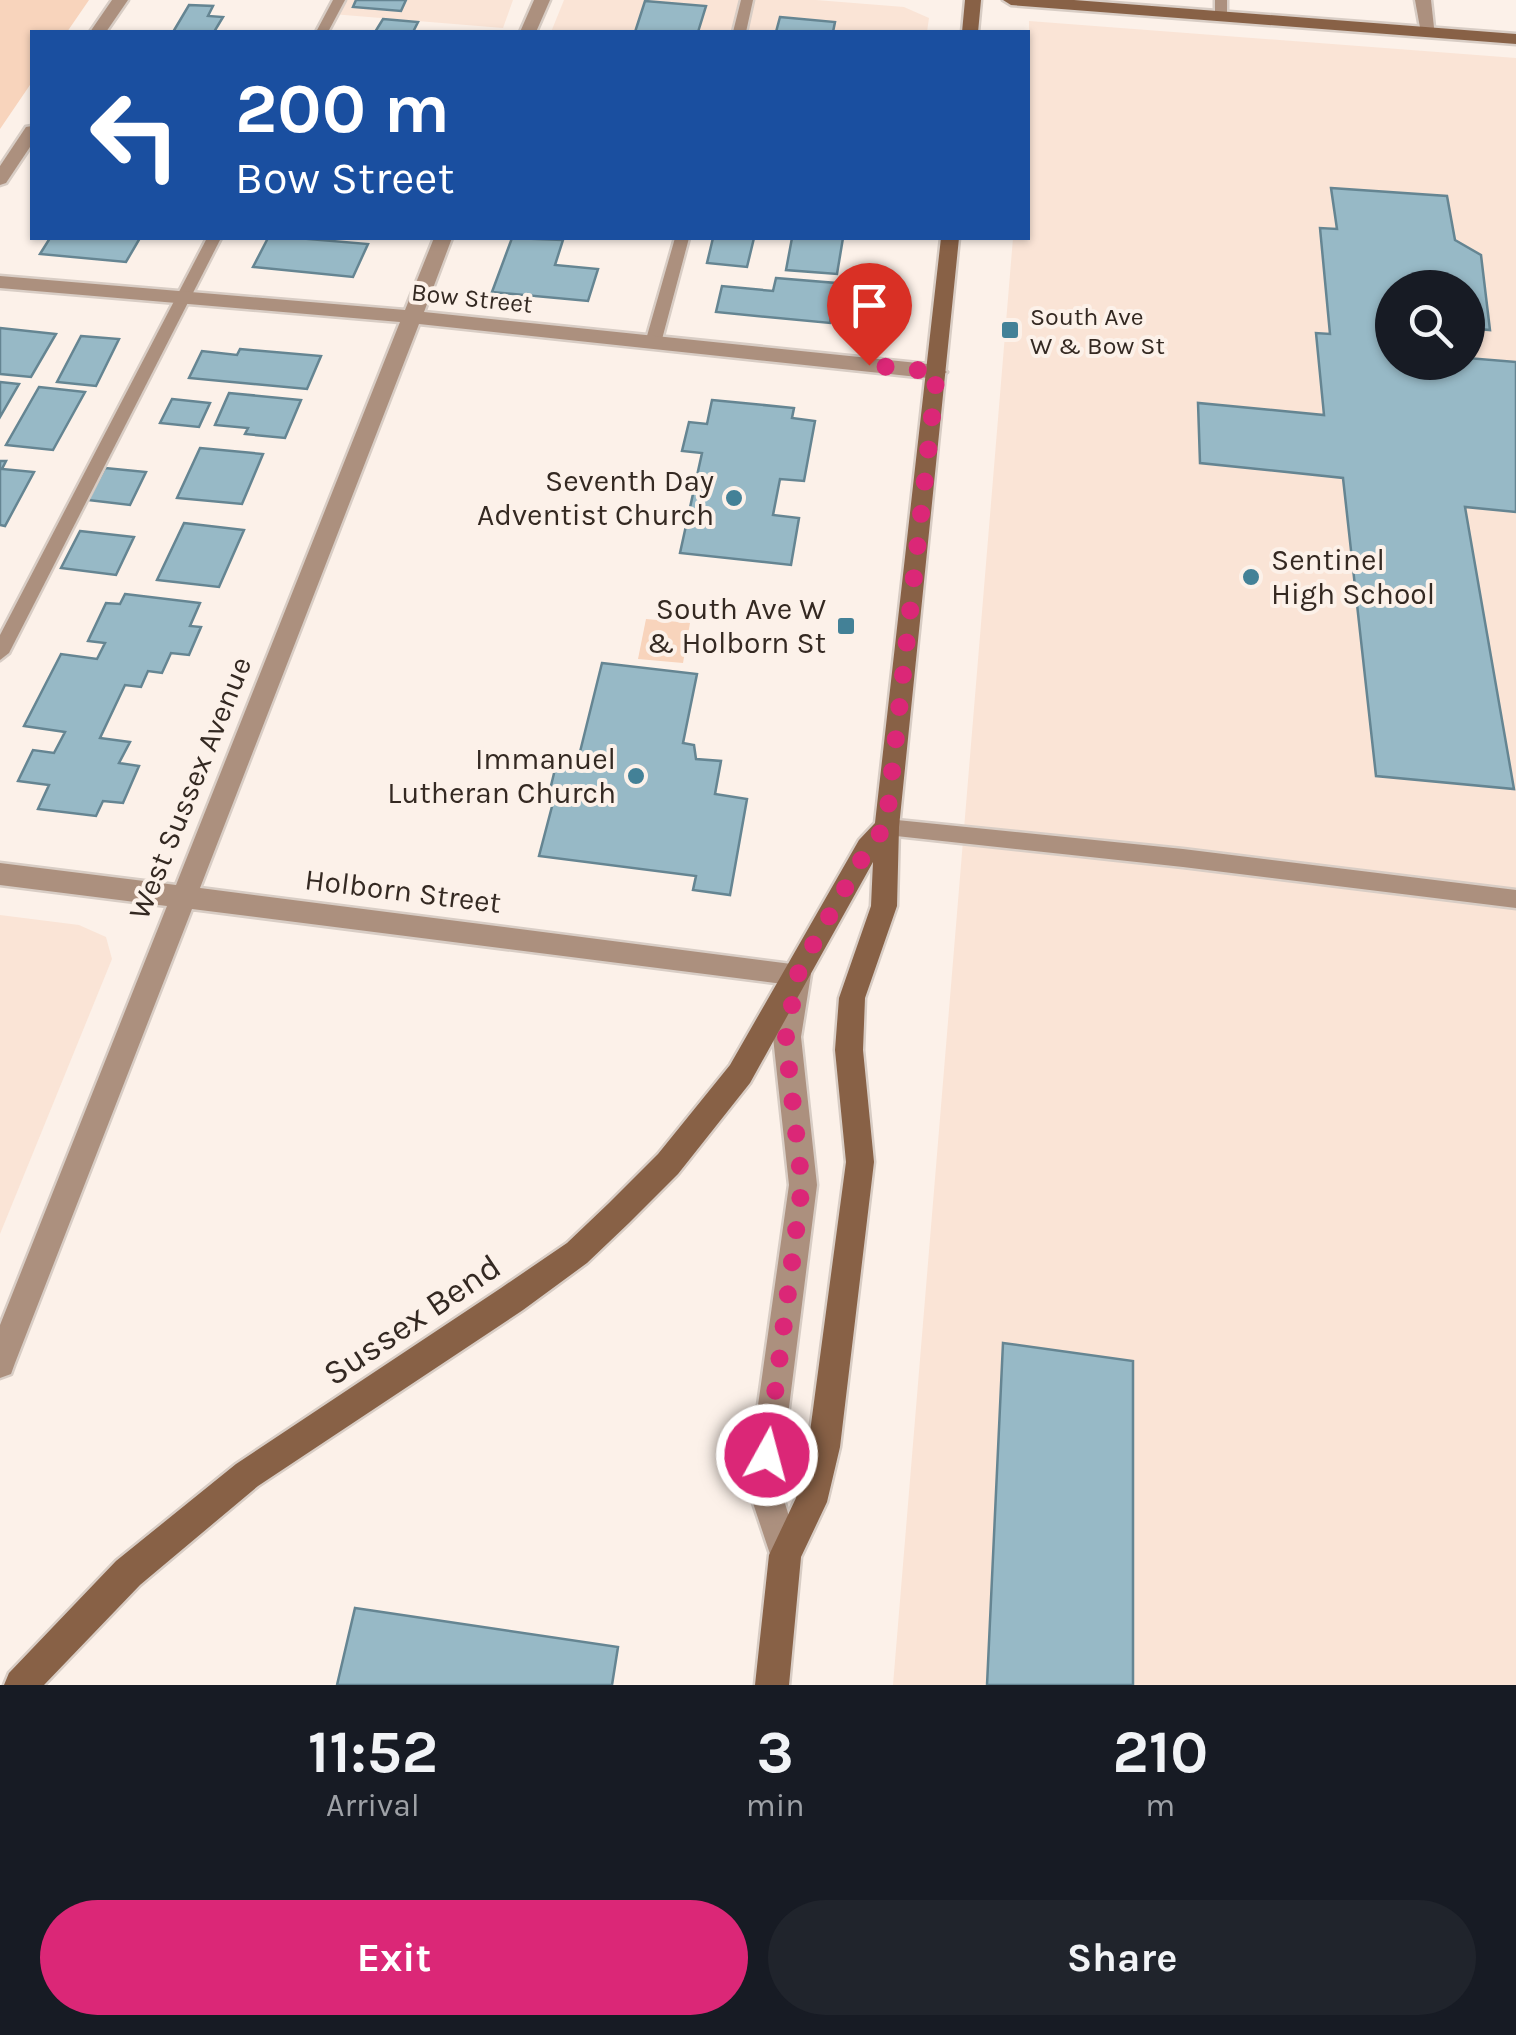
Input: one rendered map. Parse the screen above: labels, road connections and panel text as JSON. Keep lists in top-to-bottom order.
{
  "streets": {
    "street": [
      "Bow Street",
      "West Sussex Avenue",
      "Holborn Street",
      "Sussex Bend"
    ]
  },
  "crossings": [
    ["Bow Street", "West Sussex Avenue"],
    ["West Sussex Avenue", "Holborn Street"],
    ["Holborn Street", "Sussex Bend"]
  ],
  "places": {
    "transit": ["South Ave W & Bow St", "South Ave W & Holborn St"],
    "other": ["Seventh Day Adventist Church", "Sentinel High School", "Immanuel Lutheran Church"]
  },
  "page": {
    "turn": ["200 m", "Bow Street"],
    "eta": [
      "11:52",
      "Arrival",
      "3",
      "min",
      "210",
      "m"
    ],
    "buttons": ["Exit", "Share"]
  }
}
